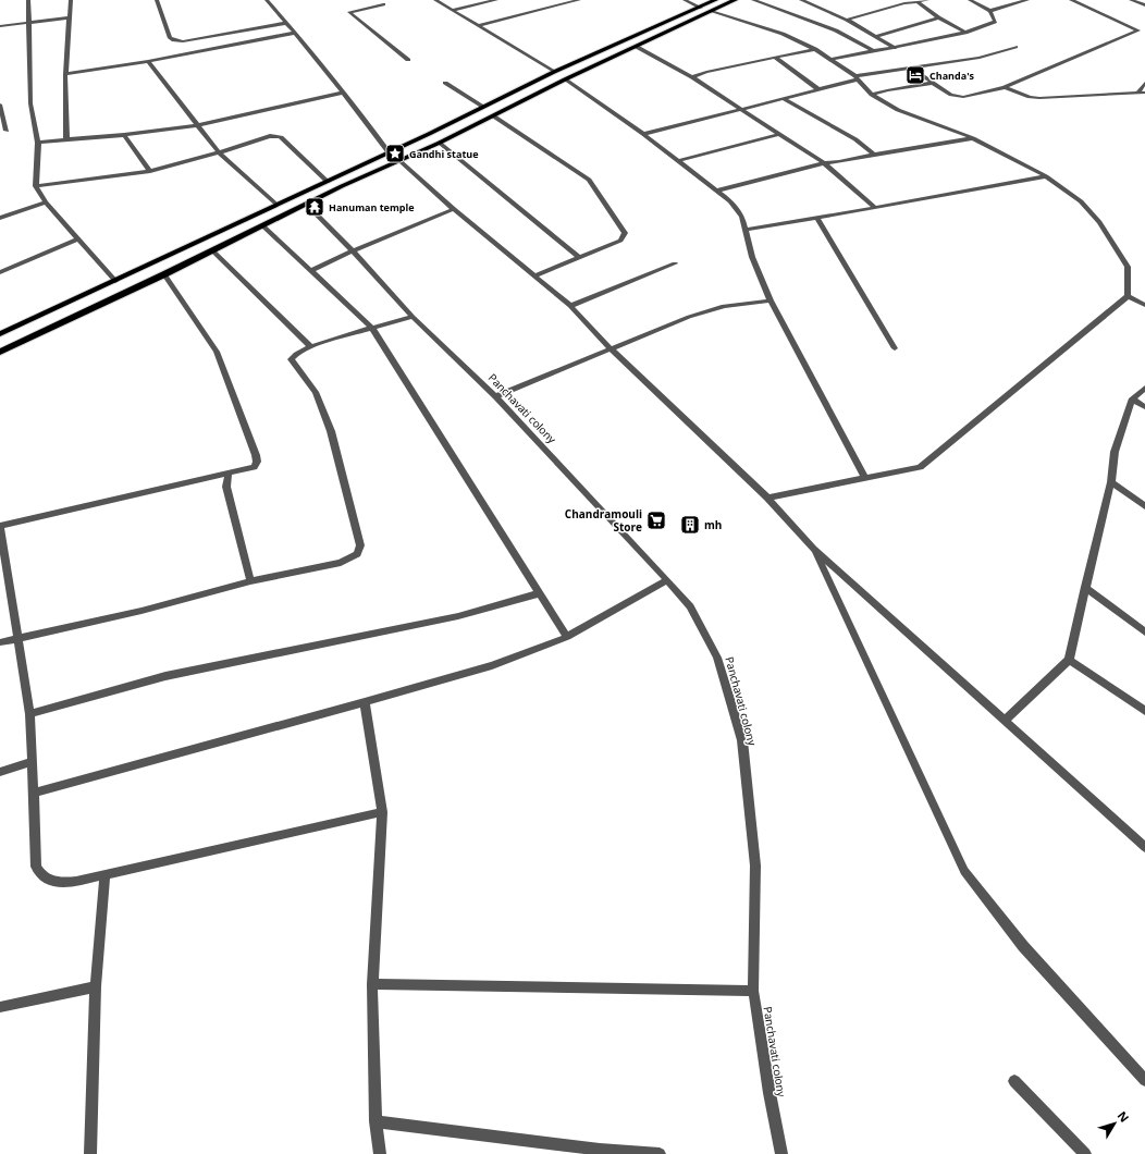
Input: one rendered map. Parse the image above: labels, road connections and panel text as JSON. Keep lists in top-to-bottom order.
{
  "streets": {
    "street": ["Panchavati colony"]
  },
  "places": {
    "hotel": ["Chanda's"],
    "place": ["Gandhi statue"],
    "temple": ["Hanuman temple"],
    "supermarket": ["Chandramouli Store"],
    "building": ["mh"]
  },
  "north": "top right"
}
